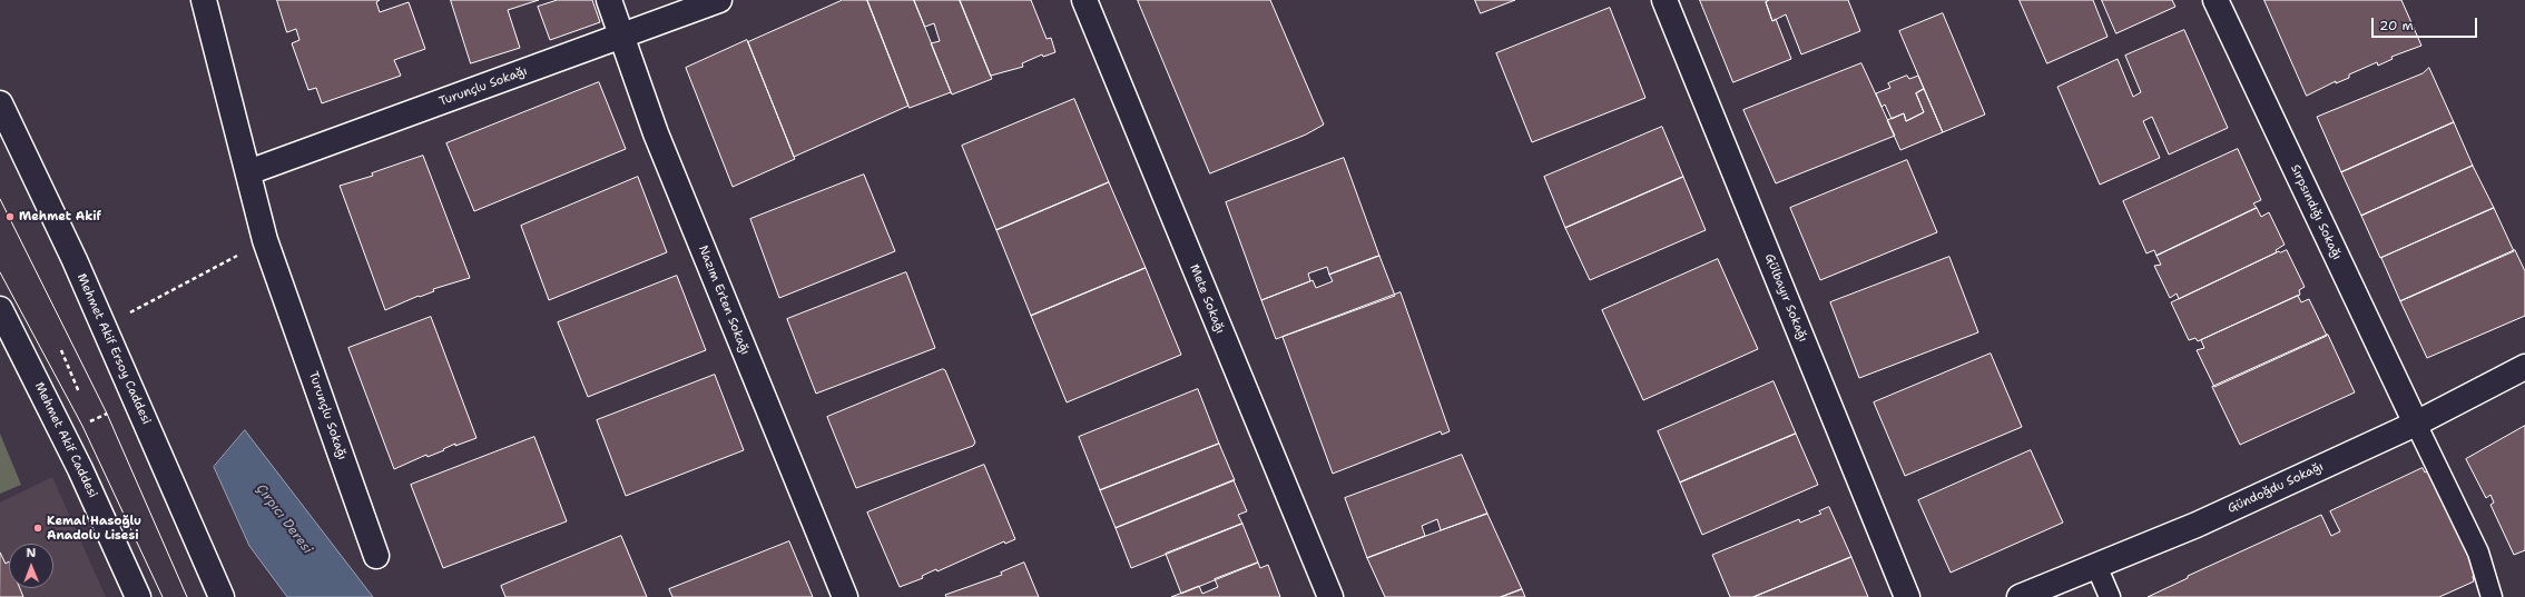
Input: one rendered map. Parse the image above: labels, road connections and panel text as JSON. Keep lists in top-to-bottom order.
{
  "streets": {
    "street": [
      "Turunçlu Sokağı",
      "Sırpsındığı Sokağı",
      "Gülbayır Sokağı",
      "Mete Sokağı",
      "Nazım Erten Sokağı",
      "Mehmet Akif Ersoy Caddesi",
      "Mehmet Akif Caddesi",
      "Gündoğdu Sokağı"
    ]
  },
  "crossings": [
    ["Turunçlu Sokağı", "Nazım Erten Sokağı"],
    ["Sırpsındığı Sokağı", "Gündoğdu Sokağı"]
  ],
  "water": ["Çırpıcı Deresi"],
  "places": ["Mehmet Akif", "Kemal Hasoğlu Anadolu Lisesi"],
  "scale_bar": "20 m",
  "north": "top"
}
